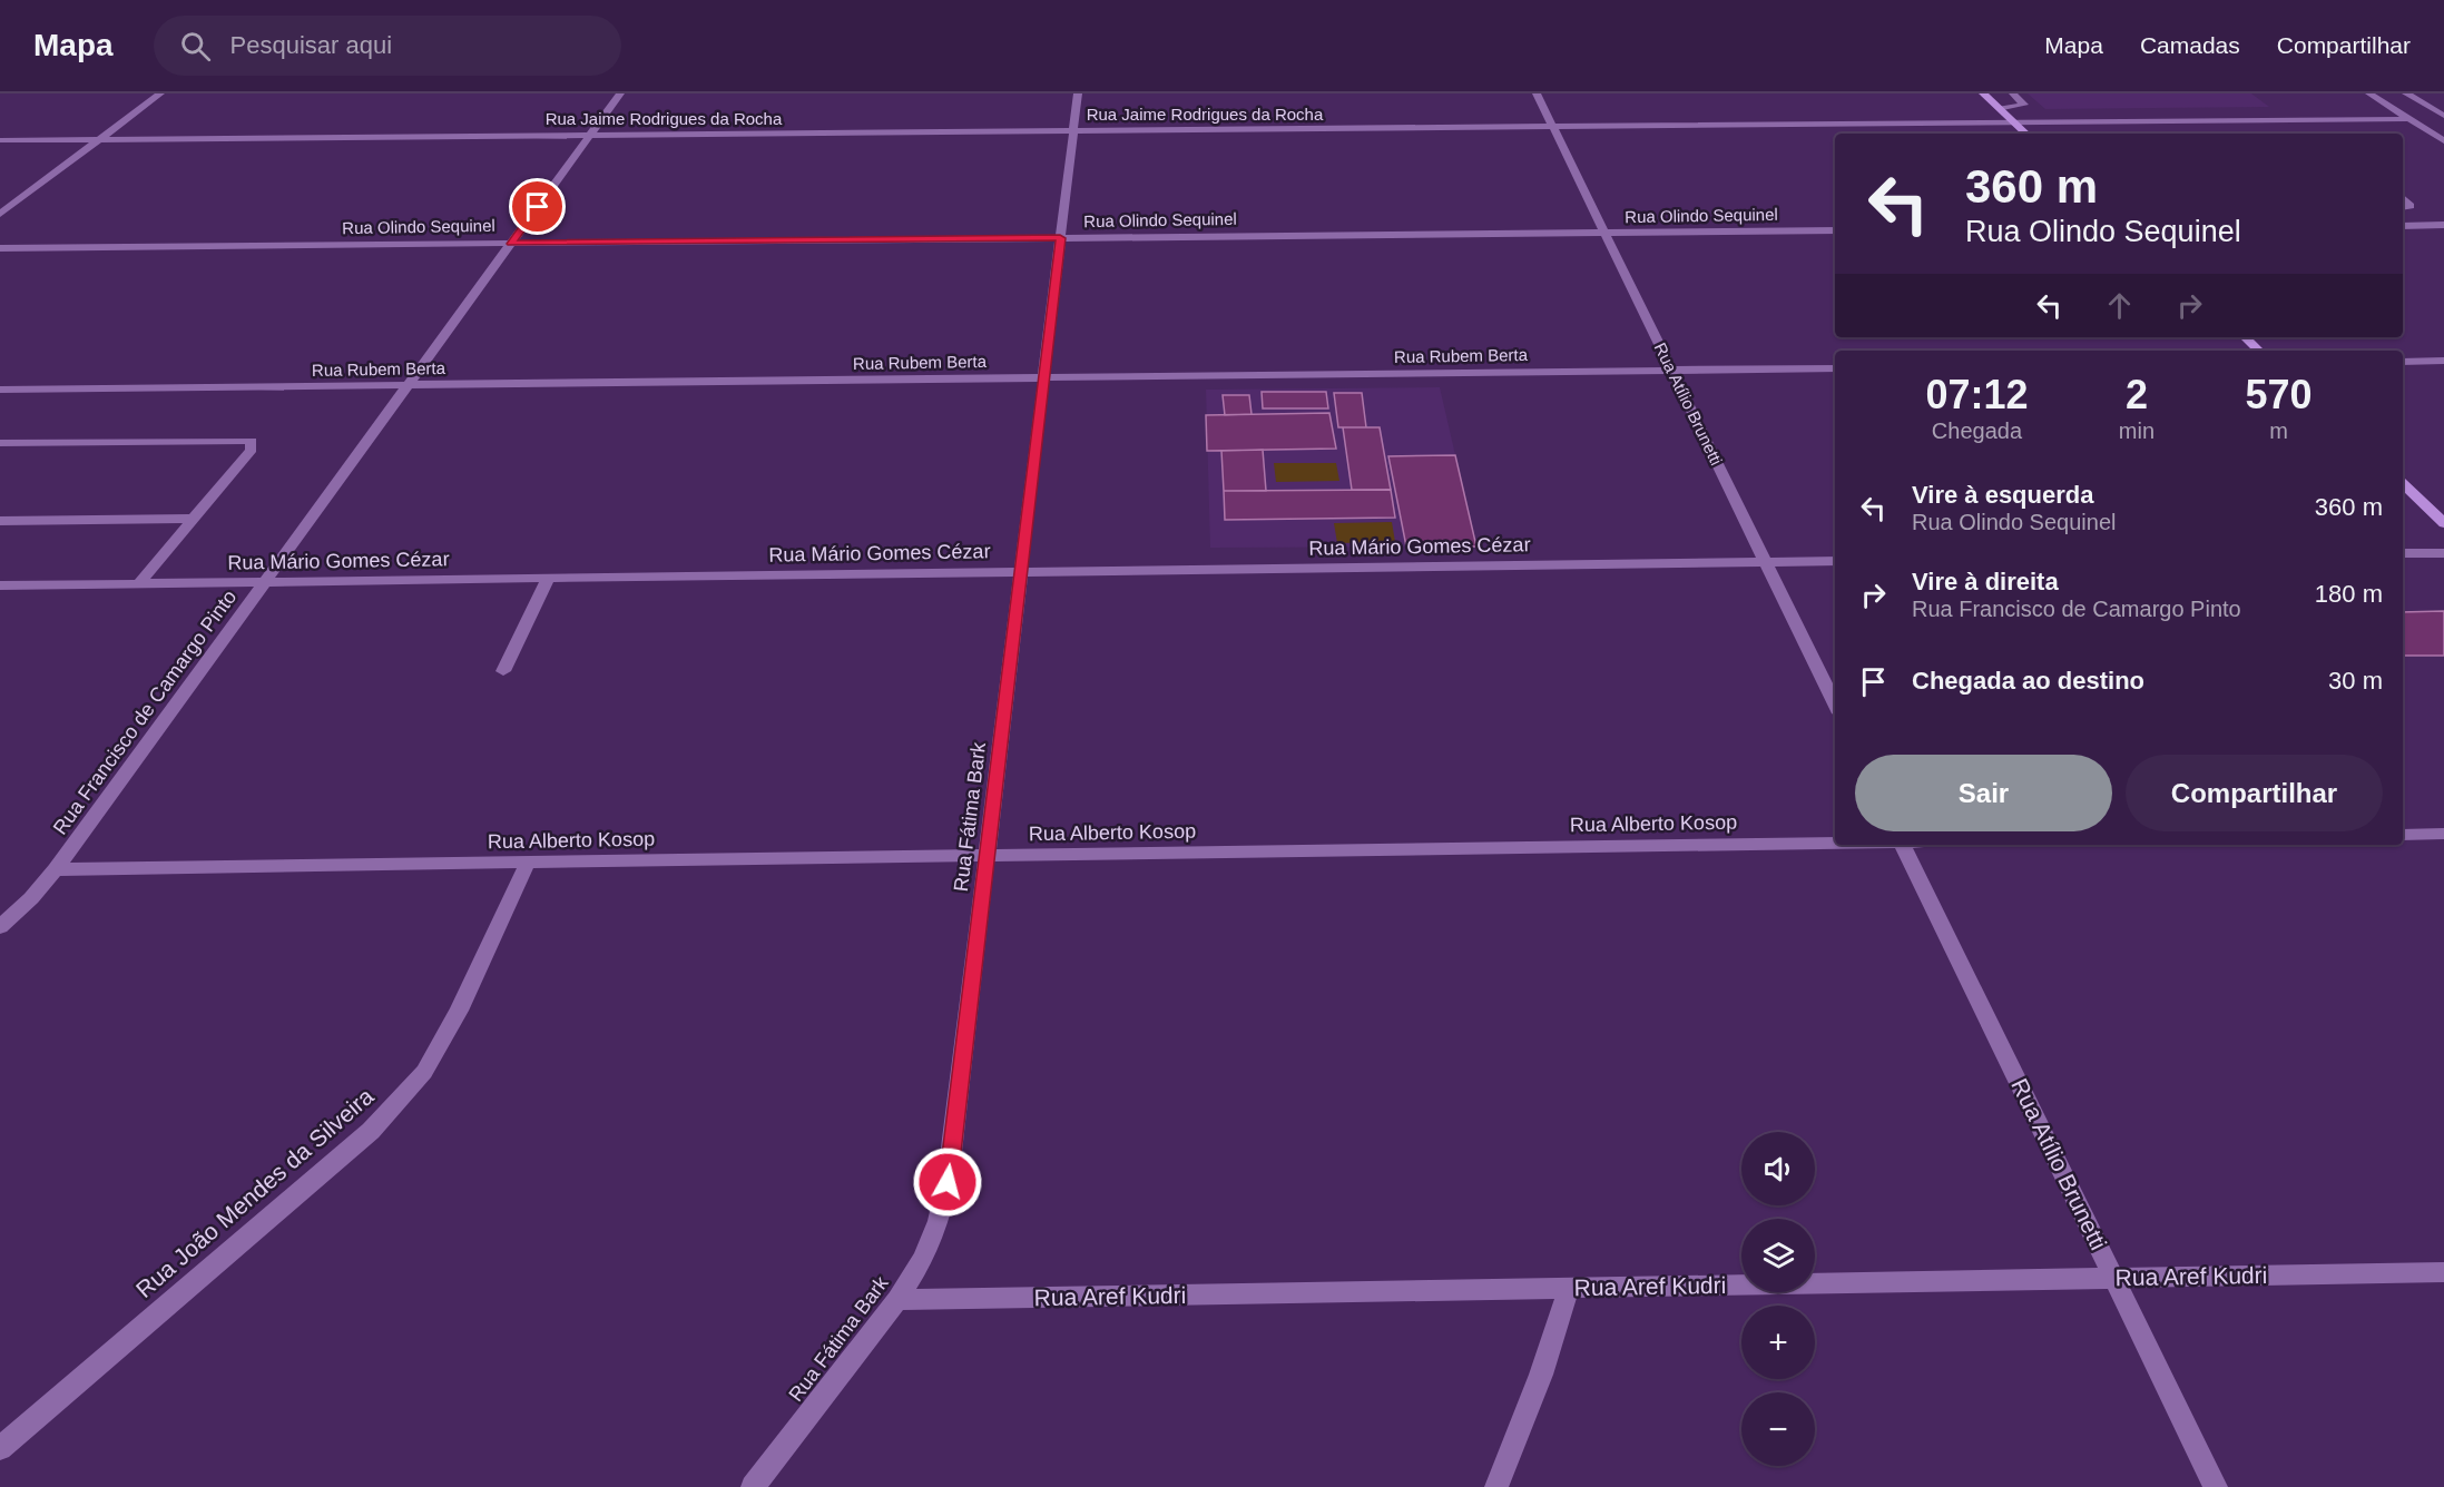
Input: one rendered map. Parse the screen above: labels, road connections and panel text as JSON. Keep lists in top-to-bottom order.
{
  "streets": {
    "street": [
      "Rua Jaime Rodrigues da Rocha",
      "Rua Olindo Sequinel",
      "Rua Rubem Berta",
      "Rua Atílio Brunetti",
      "Rua Mário Gomes Cézar",
      "Rua Francisco de Camargo Pinto",
      "Rua Fátima Bark",
      "Rua Alberto Kosop",
      "Rua João Mendes da Silveira",
      "Rua Aref Kudri"
    ]
  },
  "crossings": [
    ["Rua Jaime Rodrigues da Rocha", "Rua Atílio Brunetti"],
    ["Rua Jaime Rodrigues da Rocha", "Rua Francisco de Camargo Pinto"],
    ["Rua Jaime Rodrigues da Rocha", "Rua Fátima Bark"],
    ["Rua Olindo Sequinel", "Rua Atílio Brunetti"],
    ["Rua Olindo Sequinel", "Rua Francisco de Camargo Pinto"],
    ["Rua Olindo Sequinel", "Rua Fátima Bark"],
    ["Rua Rubem Berta", "Rua Atílio Brunetti"],
    ["Rua Rubem Berta", "Rua Francisco de Camargo Pinto"],
    ["Rua Rubem Berta", "Rua Fátima Bark"],
    ["Rua Atílio Brunetti", "Rua Mário Gomes Cézar"],
    ["Rua Atílio Brunetti", "Rua Aref Kudri"],
    ["Rua Mário Gomes Cézar", "Rua Francisco de Camargo Pinto"],
    ["Rua Mário Gomes Cézar", "Rua Fátima Bark"],
    ["Rua Francisco de Camargo Pinto", "Rua Alberto Kosop"],
    ["Rua Fátima Bark", "Rua Alberto Kosop"],
    ["Rua Fátima Bark", "Rua Aref Kudri"],
    ["Rua Alberto Kosop", "Rua João Mendes da Silveira"]
  ],
  "page": {
    "header": "Mapa",
    "search": "Pesquisar aqui",
    "nav": ["Mapa", "Camadas", "Compartilhar"],
    "turn": ["360 m", "Rua Olindo Sequinel"],
    "eta": [
      "07:12",
      "Chegada",
      "2",
      "min",
      "570",
      "m"
    ],
    "list": [
      {
        "name": "Vire à esquerda",
        "note": "Rua Olindo Sequinel",
        "value": "360 m"
      },
      {
        "name": "Vire à direita",
        "note": "Rua Francisco de Camargo Pinto",
        "value": "180 m"
      },
      {
        "name": "Chegada ao destino",
        "value": "30 m"
      }
    ],
    "buttons": ["Sair", "Compartilhar"],
    "map_buttons": ["+", "−"]
  }
}
